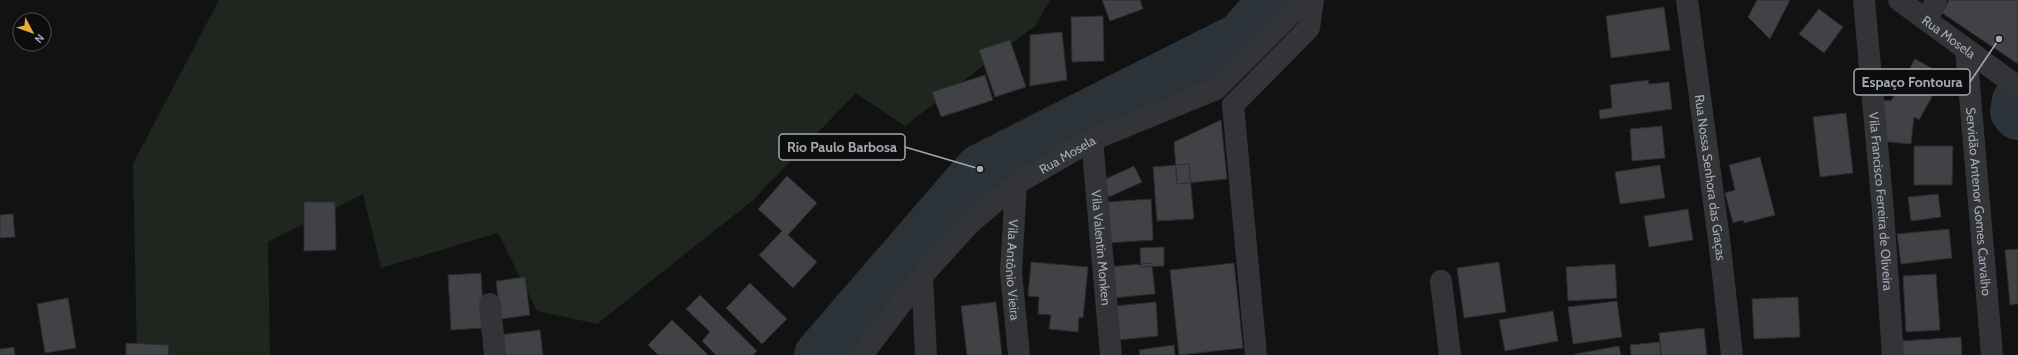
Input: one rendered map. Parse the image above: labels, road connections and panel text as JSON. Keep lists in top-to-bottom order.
{
  "streets": {
    "street": [
      "Rua Mosela",
      "Rua Nossa Senhora das Graças",
      "Vila Francisco Ferreira de Oliveira",
      "Servidão Antenor Gomes Carvalho",
      "Vila Valentin Monken",
      "Vila Antônio Vieira"
    ]
  },
  "crossings": [
    ["Rua Mosela", "Servidão Antenor Gomes Carvalho"],
    ["Rua Mosela", "Vila Valentin Monken"],
    ["Rua Mosela", "Vila Antônio Vieira"]
  ],
  "places": ["Espaço Fontoura", "Rio Paulo Barbosa"],
  "north": "bottom right"
}
